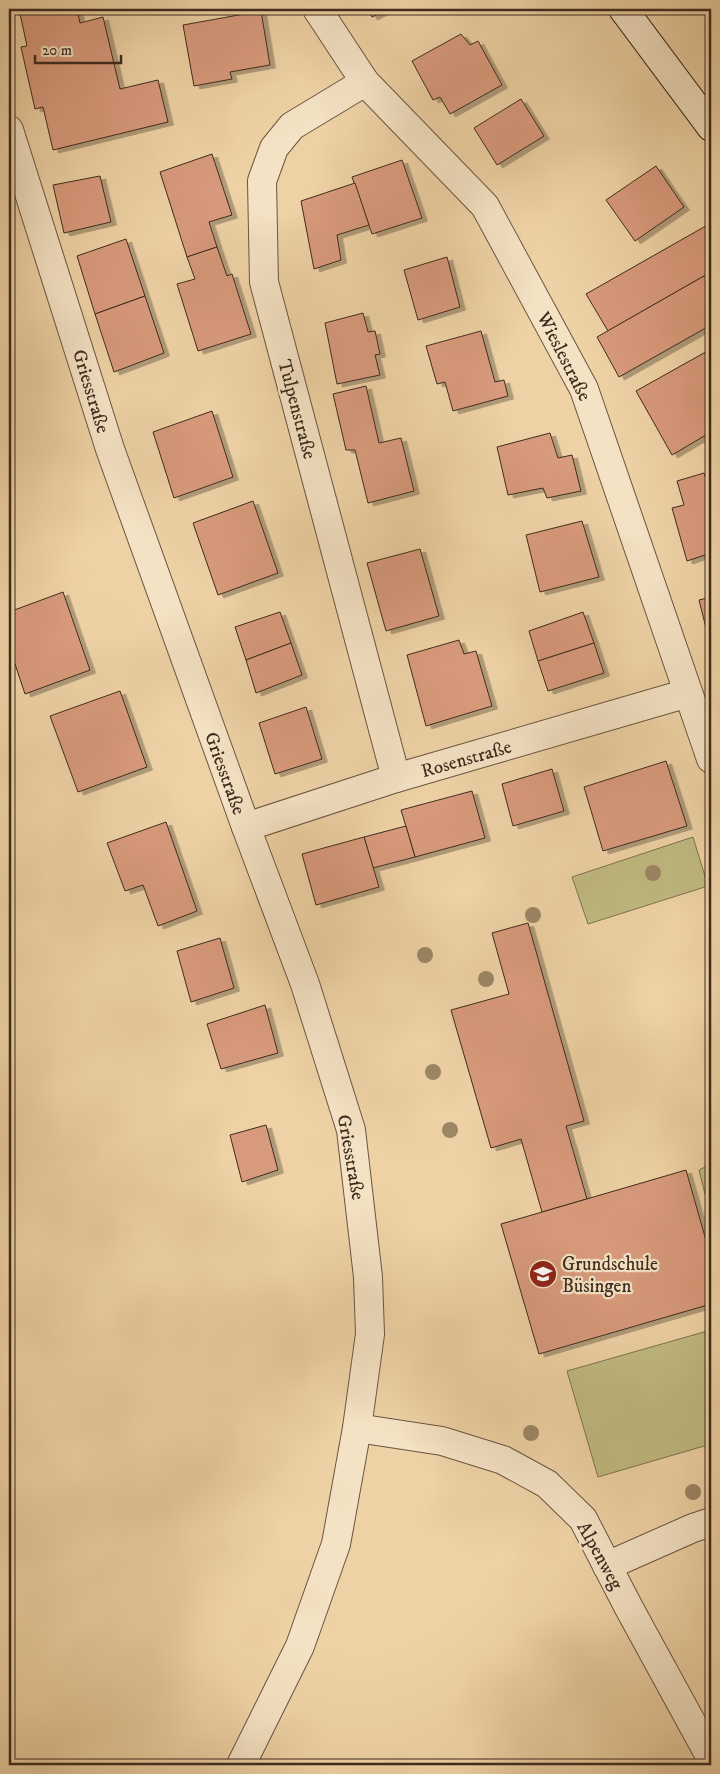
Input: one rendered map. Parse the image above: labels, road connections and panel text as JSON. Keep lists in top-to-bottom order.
{
  "streets": {
    "street": [
      "Wieslestraße",
      "Griesstraße",
      "Tulpenstraße",
      "Rosenstraße",
      "Alpenweg"
    ]
  },
  "crossings": [
    ["Wieslestraße", "Tulpenstraße"],
    ["Wieslestraße", "Rosenstraße"],
    ["Griesstraße", "Rosenstraße"],
    ["Griesstraße", "Alpenweg"],
    ["Tulpenstraße", "Rosenstraße"]
  ],
  "places": {
    "school or university": ["Grundschule Büsingen"]
  },
  "scale_bar": "20 m"
}
